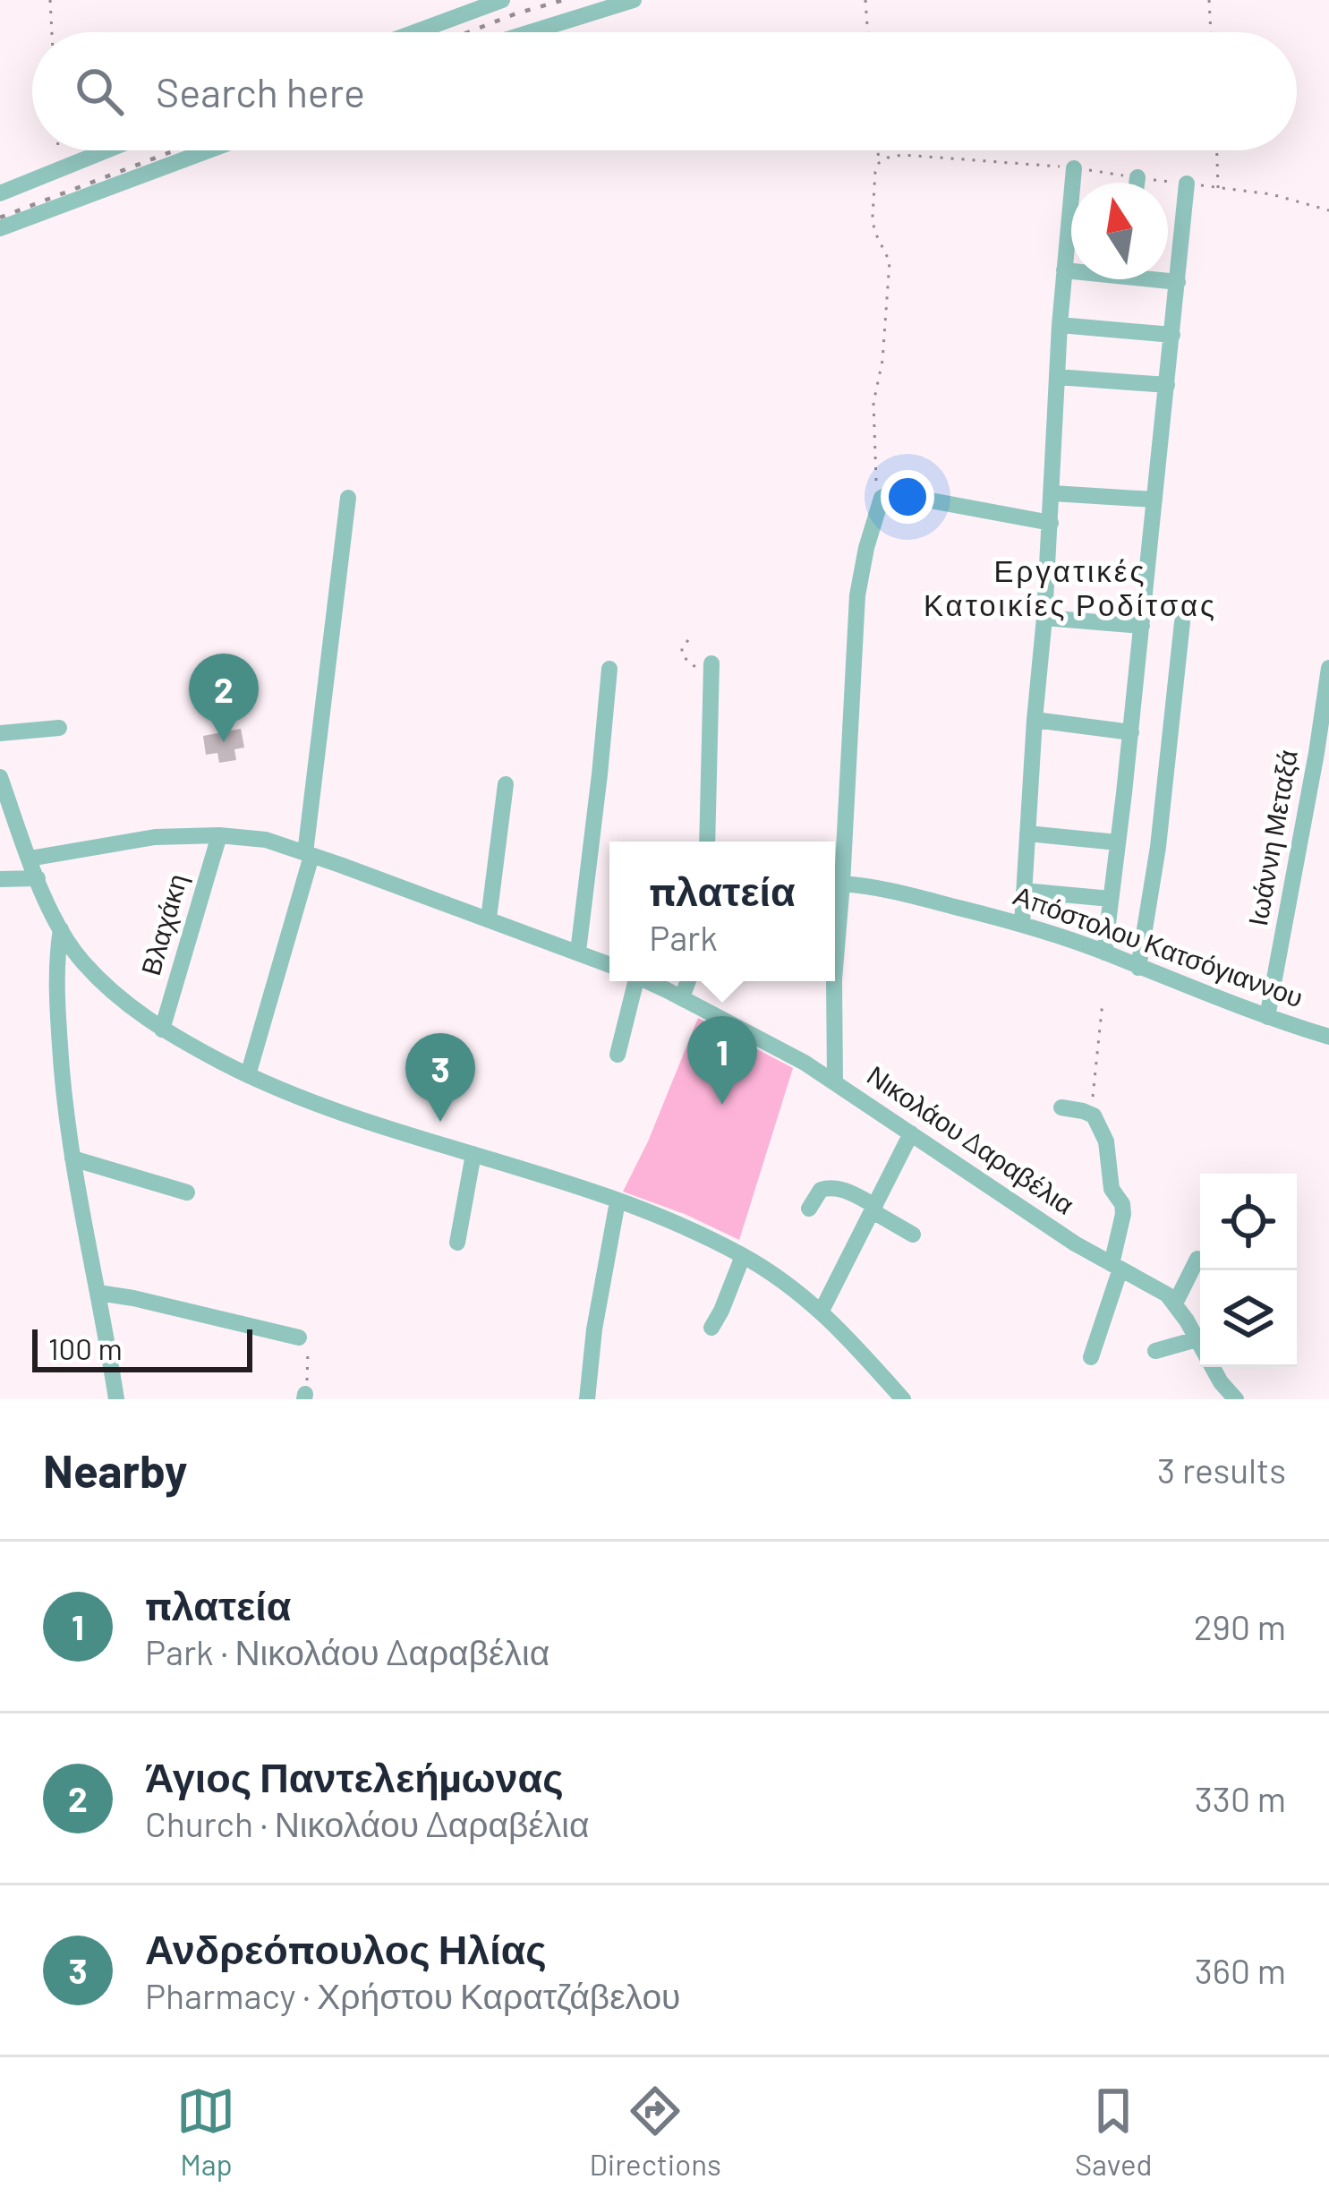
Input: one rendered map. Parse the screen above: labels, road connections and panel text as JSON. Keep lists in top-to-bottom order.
{
  "streets": {
    "street": [
      "Ιωάννη Μεταξά",
      "Βλαχάκη",
      "Απόστολου Κατσόγιαννου",
      "Νικολάου Δαραβέλια"
    ]
  },
  "crossings": [
    ["Ιωάννη Μεταξά", "Απόστολου Κατσόγιαννου"]
  ],
  "districts": ["Εργατικές Κατοικίες Ροδίτσας"],
  "scale_bar": "100 m",
  "north": "top",
  "page": {
    "search": "Search here",
    "pins": ["2", "1", "3"],
    "popup": ["πλατεία", "Park"],
    "scale": "100 m",
    "heading": ["Nearby", "3 results"],
    "list": [
      {
        "mark": "1",
        "name": "πλατεία",
        "note": "Park · Νικολάου Δαραβέλια",
        "value": "290 m"
      },
      {
        "mark": "2",
        "name": "Άγιος Παντελεήμωνας",
        "note": "Church · Νικολάου Δαραβέλια",
        "value": "330 m"
      },
      {
        "mark": "3",
        "name": "Ανδρεόπουλος Ηλίας",
        "note": "Pharmacy · Χρήστου Καρατζάβελου",
        "value": "360 m"
      }
    ],
    "nav": ["Map", "Directions", "Saved"]
  }
}
